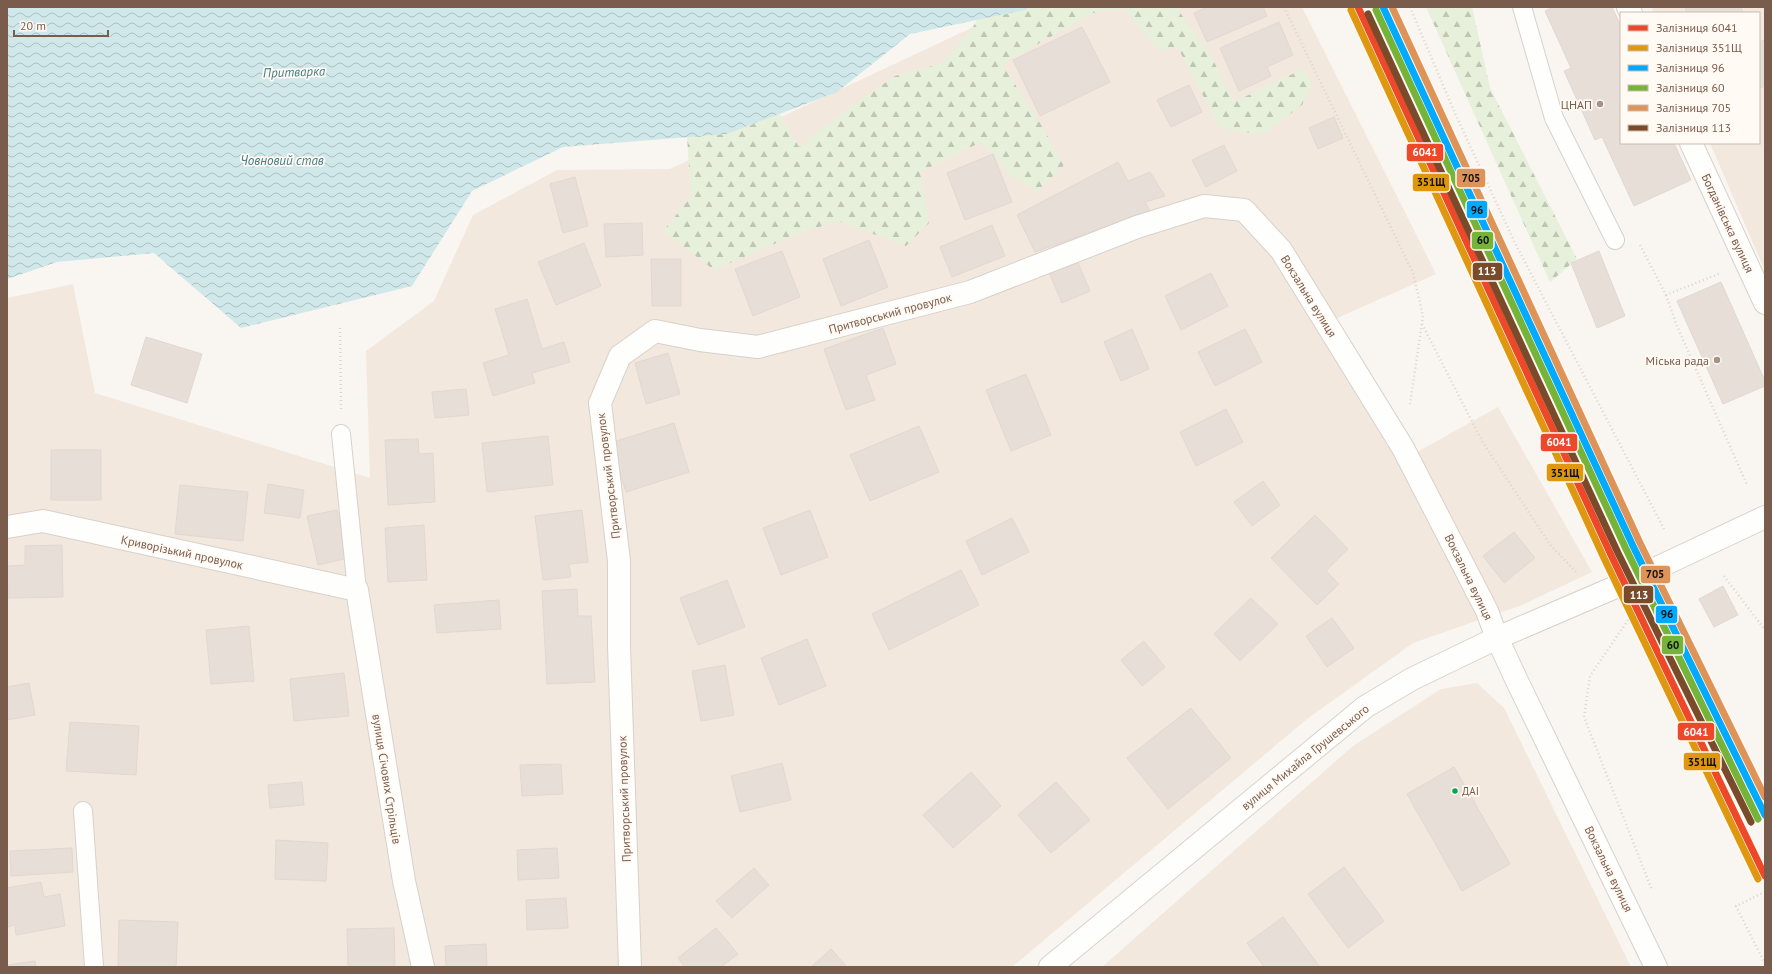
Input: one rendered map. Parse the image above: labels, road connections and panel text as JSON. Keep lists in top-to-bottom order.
{
  "streets": {
    "street": [
      "Богданівська вулиця",
      "Вокзальна вулиця",
      "Притворський провулок",
      "Криворізький провулок",
      "вулиця Михайла Грушевського",
      "вулиця Січових Стрільців"
    ]
  },
  "crossings": [
    ["Вокзальна вулиця", "Притворський провулок"],
    ["Вокзальна вулиця", "вулиця Михайла Грушевського"],
    ["Криворізький провулок", "вулиця Січових Стрільців"]
  ],
  "water": ["Притварка", "Човновий став"],
  "places": ["ЦНАП", "Міська рада", "ДАІ"],
  "lines": [
    "rail line 6041",
    "rail line 96",
    "rail line 705",
    "rail line 351Щ",
    "rail line 60",
    "rail line 113"
  ],
  "legend": [
    "Залізниця 6041",
    "Залізниця 351Щ",
    "Залізниця 96",
    "Залізниця 60",
    "Залізниця 705",
    "Залізниця 113"
  ],
  "scale_bar": "20 m"
}
